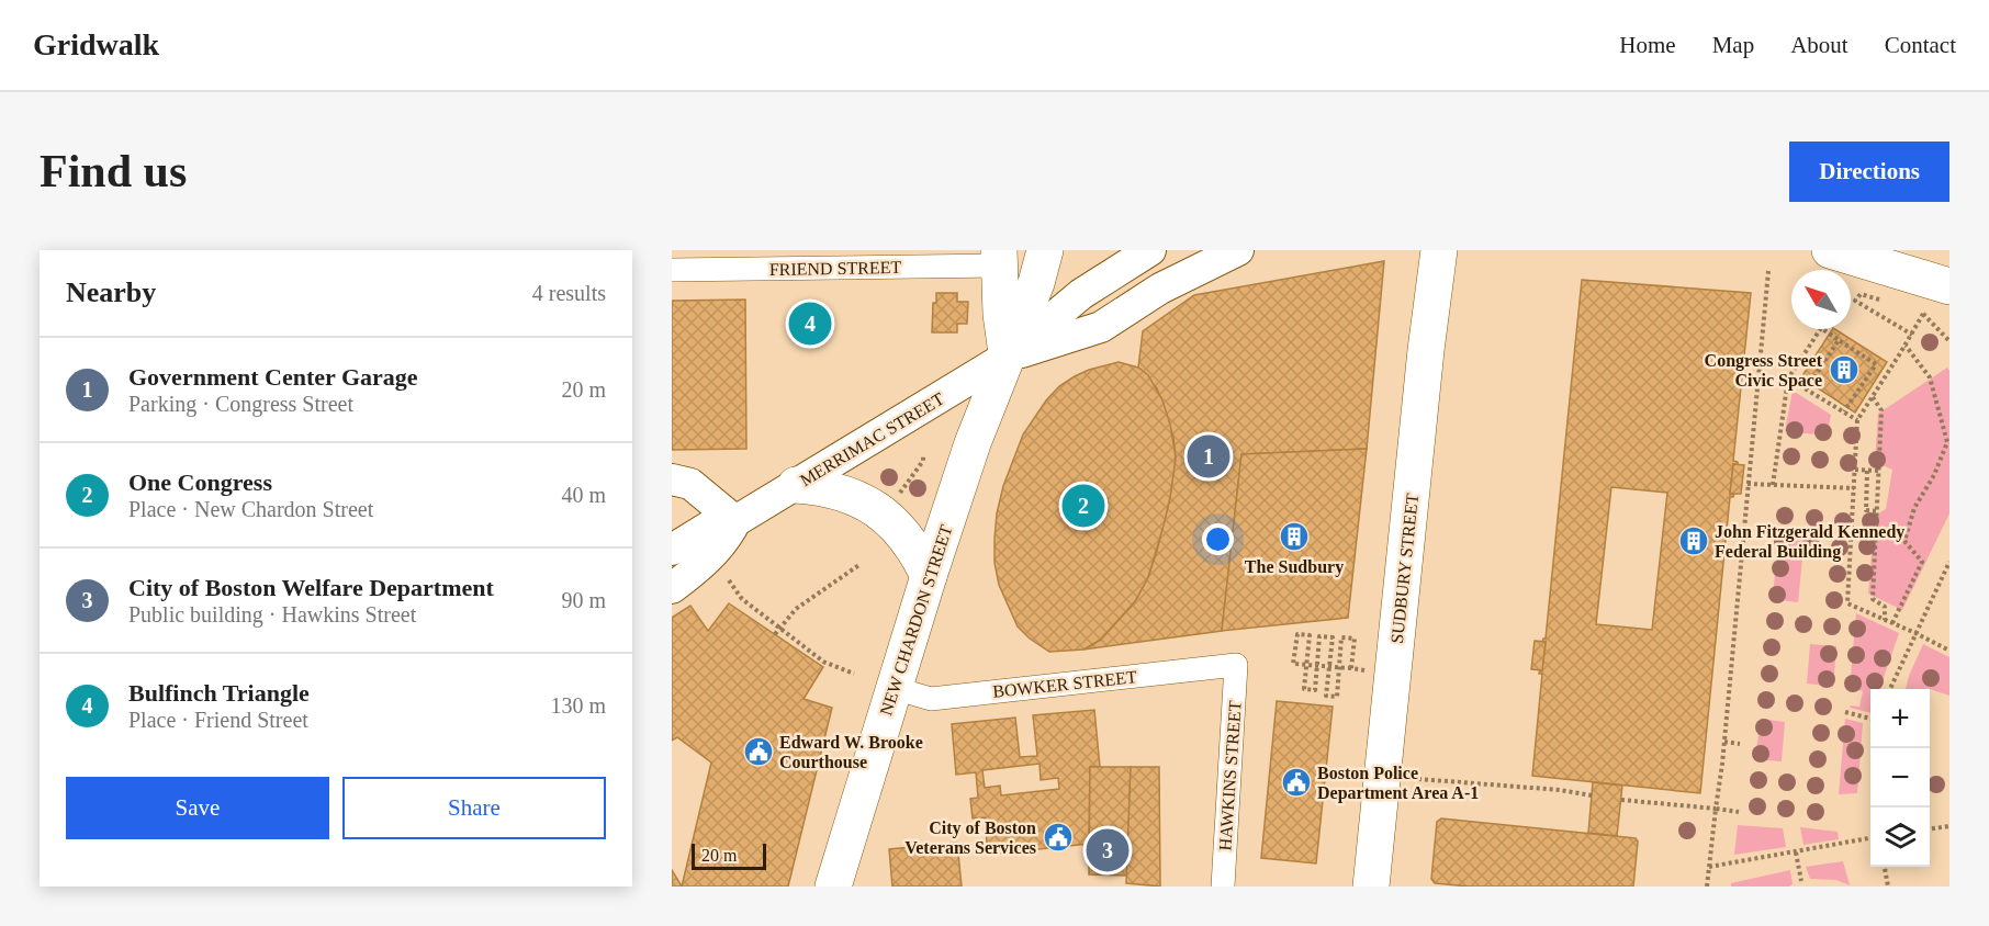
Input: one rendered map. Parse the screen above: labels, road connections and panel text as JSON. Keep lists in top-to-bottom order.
{
  "streets": {
    "main road": ["MERRIMAC STREET", "SUDBURY STREET", "NEW CHARDON STREET"],
    "street": ["FRIEND STREET", "BOWKER STREET", "HAWKINS STREET"]
  },
  "crossings": [
    ["FRIEND STREET", "NEW CHARDON STREET"],
    ["MERRIMAC STREET", "NEW CHARDON STREET"],
    ["NEW CHARDON STREET", "BOWKER STREET"],
    ["BOWKER STREET", "HAWKINS STREET"]
  ],
  "places": {
    "building": ["Congress Street Civic Space", "The Sudbury", "John Fitzgerald Kennedy Federal Building"],
    "public building": ["Edward W. Brooke Courthouse", "Boston Police Department Area A-1", "City of Boston Veterans Services"]
  },
  "scale_bar": "20 m",
  "north": "top left",
  "page": {
    "header": "Gridwalk",
    "nav": [
      "Home",
      "Map",
      "About",
      "Contact"
    ],
    "buttons": [
      "Directions",
      ["Save", "Share"]
    ],
    "title": "Find us",
    "heading": ["Nearby", "4 results"],
    "pins": [
      "4",
      "1",
      "2",
      "3"
    ],
    "list": [
      {
        "mark": "1",
        "name": "Government Center Garage",
        "note": "Parking · Congress Street",
        "value": "20 m"
      },
      {
        "mark": "2",
        "name": "One Congress",
        "note": "Place · New Chardon Street",
        "value": "40 m"
      },
      {
        "mark": "3",
        "name": "City of Boston Welfare Department",
        "note": "Public building · Hawkins Street",
        "value": "90 m"
      },
      {
        "mark": "4",
        "name": "Bulfinch Triangle",
        "note": "Place · Friend Street",
        "value": "130 m"
      }
    ],
    "map_buttons": ["+", "−"],
    "scale": "20 m"
  }
}
